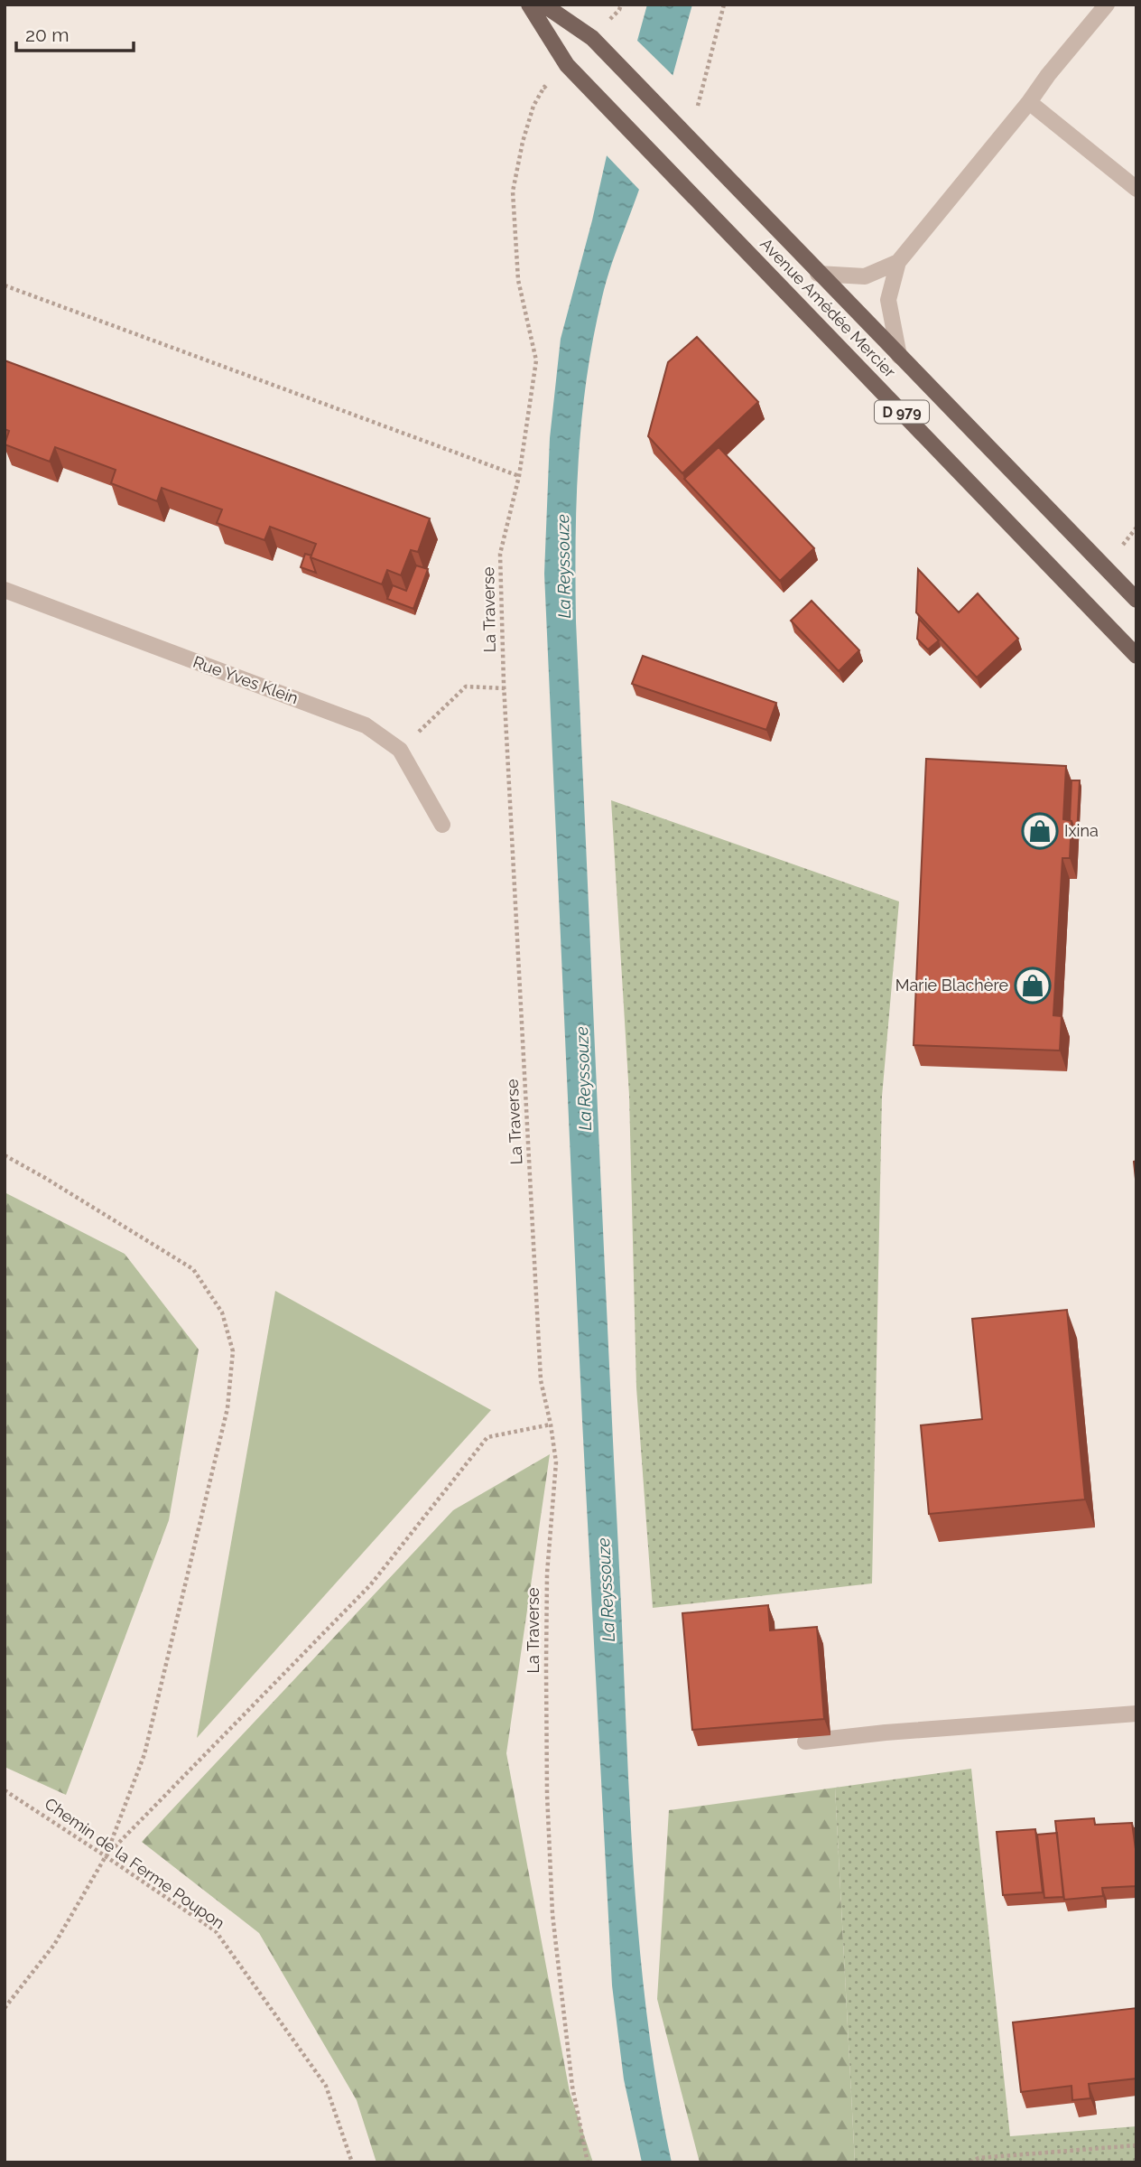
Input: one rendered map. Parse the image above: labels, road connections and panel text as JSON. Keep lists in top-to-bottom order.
{
  "streets": {
    "main road": ["Avenue Amédée Mercier", "D 979"],
    "street": ["Rue Yves Klein"],
    "path": ["La Traverse", "Chemin de la Ferme Poupon"]
  },
  "water": ["La Reyssouze"],
  "places": {
    "shop": ["Ixina", "Marie Blachère"]
  },
  "scale_bar": "20 m"
}
